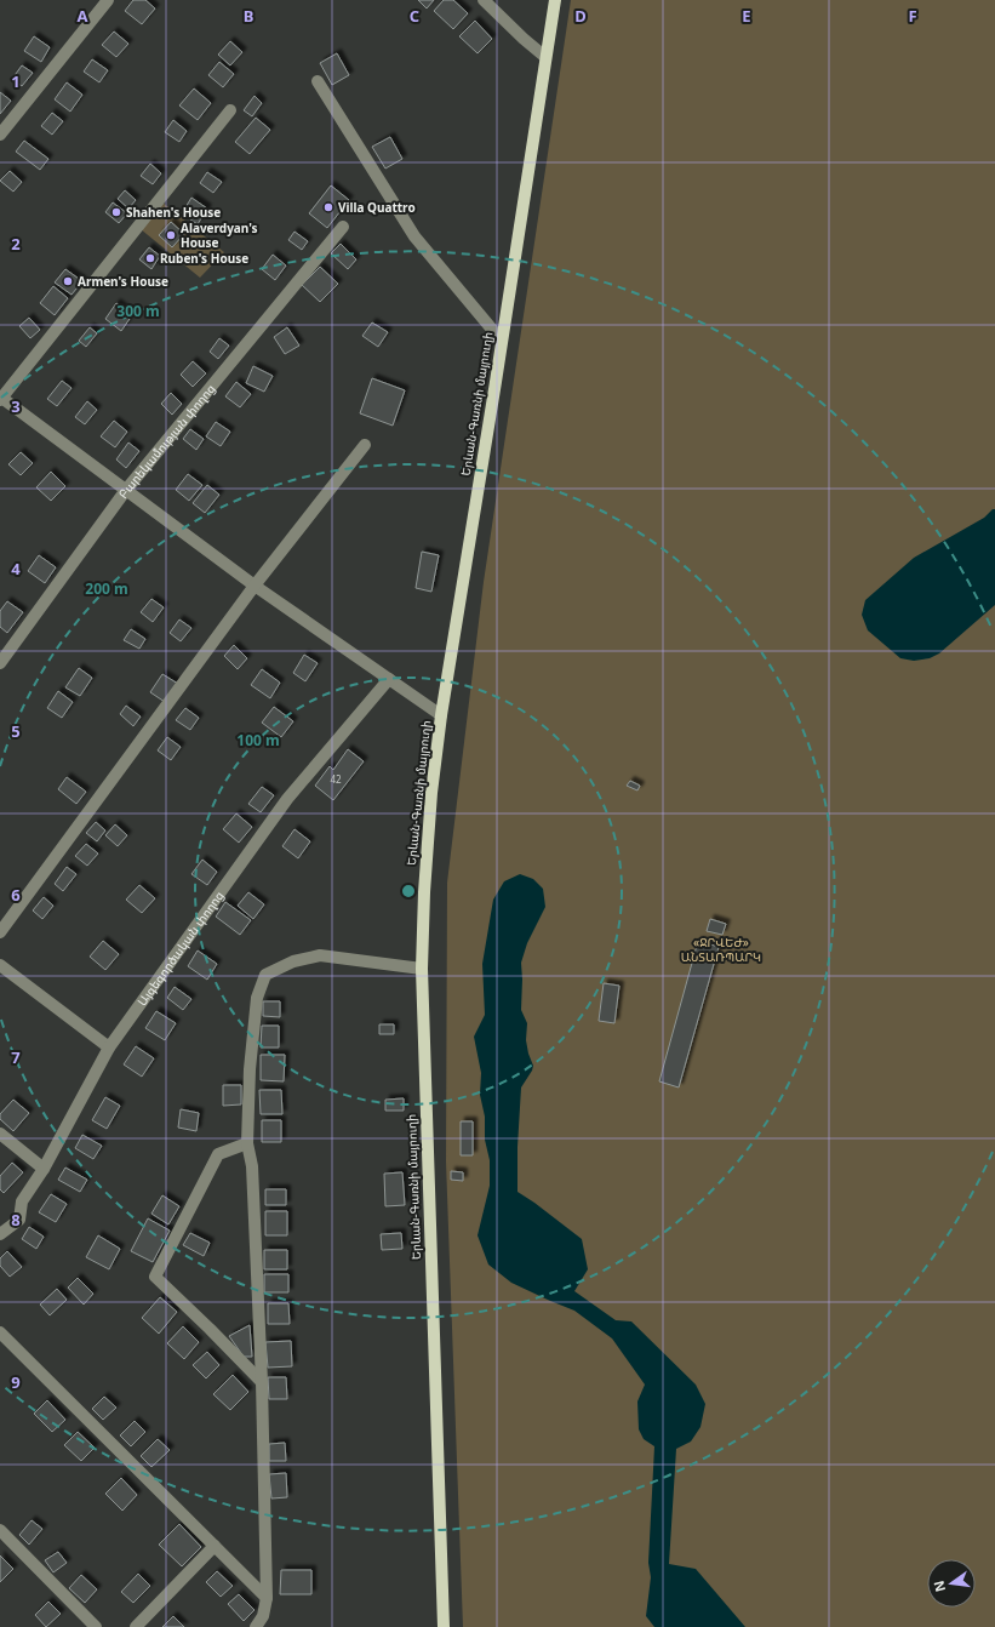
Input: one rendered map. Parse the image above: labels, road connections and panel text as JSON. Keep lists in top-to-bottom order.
{
  "streets": {
    "main road": ["Երևան-Գառնի մայրուղի"],
    "street": ["Բարեկամության փողոց", "Այգեգործական փողոց"]
  },
  "parks": ["«ՋՐՎԵԺ» ԱՆՏԱՌՊԱՐԿ"],
  "places": [
    "Villa Quattro",
    "Shahen's House",
    "Alaverdyan's House",
    "Ruben's House",
    "Armen's House"
  ],
  "house_numbers": ["42"],
  "north": "left",
  "grid": {
    "columns": [
      "A",
      "B",
      "C",
      "D",
      "E",
      "F"
    ],
    "rows": [
      "1",
      "2",
      "3",
      "4",
      "5",
      "6",
      "7",
      "8",
      "9"
    ]
  },
  "rings": ["300 m", "200 m", "100 m"]
}
